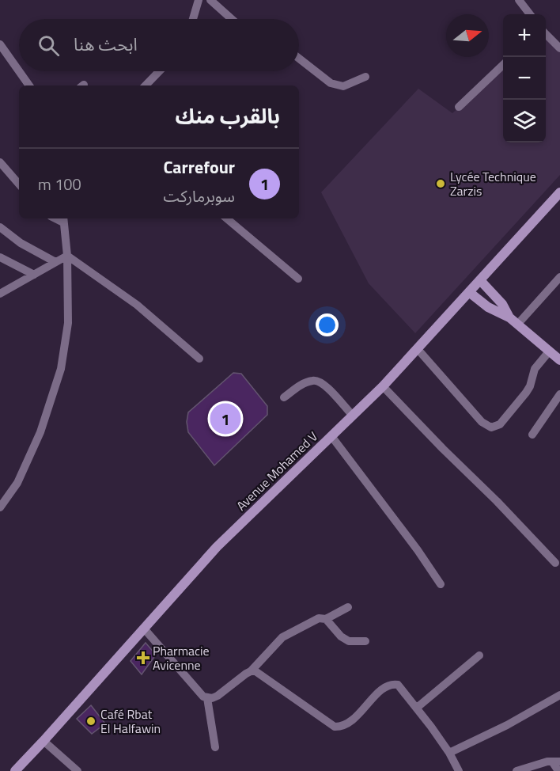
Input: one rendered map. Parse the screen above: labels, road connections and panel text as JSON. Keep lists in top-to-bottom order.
{
  "streets": {
    "main road": ["Avenue Mohamed V"]
  },
  "places": {
    "other": ["Lycée Technique Zarzis", "Café Rbat El Halfawin"],
    "health": ["Pharmacie Avicenne"]
  },
  "north": "right",
  "page": {
    "map_buttons": ["+", "−"],
    "search": "ابحث هنا",
    "heading": "بالقرب منك",
    "list": [
      {
        "mark": "1",
        "name": "Carrefour",
        "note": "سوبرماركت",
        "value": "100 m"
      }
    ],
    "pins": "1"
  }
}
